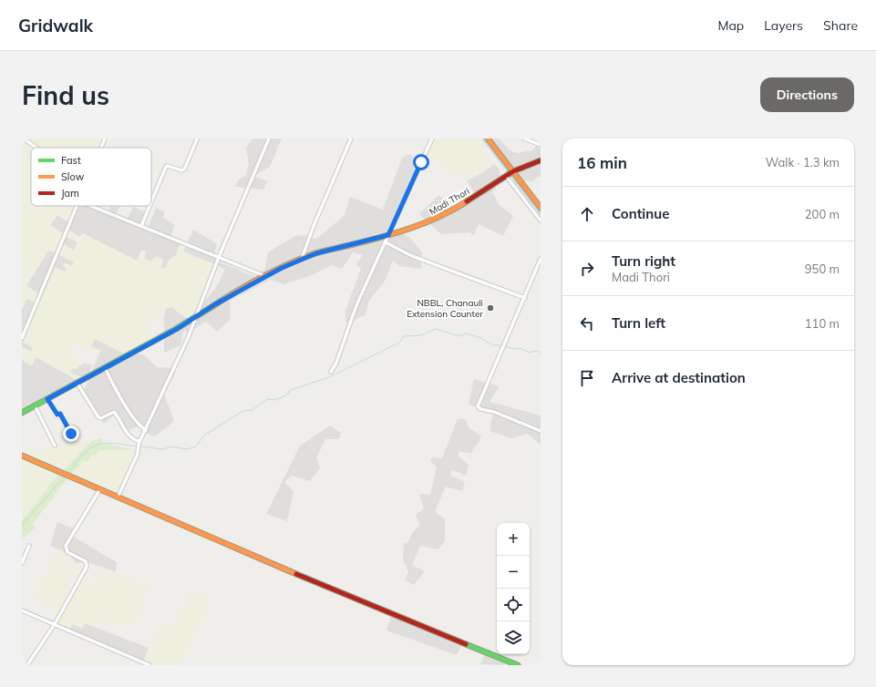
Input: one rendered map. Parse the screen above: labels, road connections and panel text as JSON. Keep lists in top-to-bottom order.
{
  "streets": {
    "street": ["Madi Thori"]
  },
  "places": ["NBBL, Chanauli Extension Counter"],
  "legend": ["Fast", "Slow", "Jam"],
  "page": {
    "header": "Gridwalk",
    "nav": ["Map", "Layers", "Share"],
    "buttons": "Directions",
    "title": "Find us",
    "heading": ["16 min", "Walk · 1.3 km"],
    "list": [
      ["Continue", "200 m"],
      ["Turn right", "Madi Thori", "950 m"],
      ["Turn left", "110 m"],
      "Arrive at destination"
    ],
    "map_buttons": ["+", "−"]
  }
}
